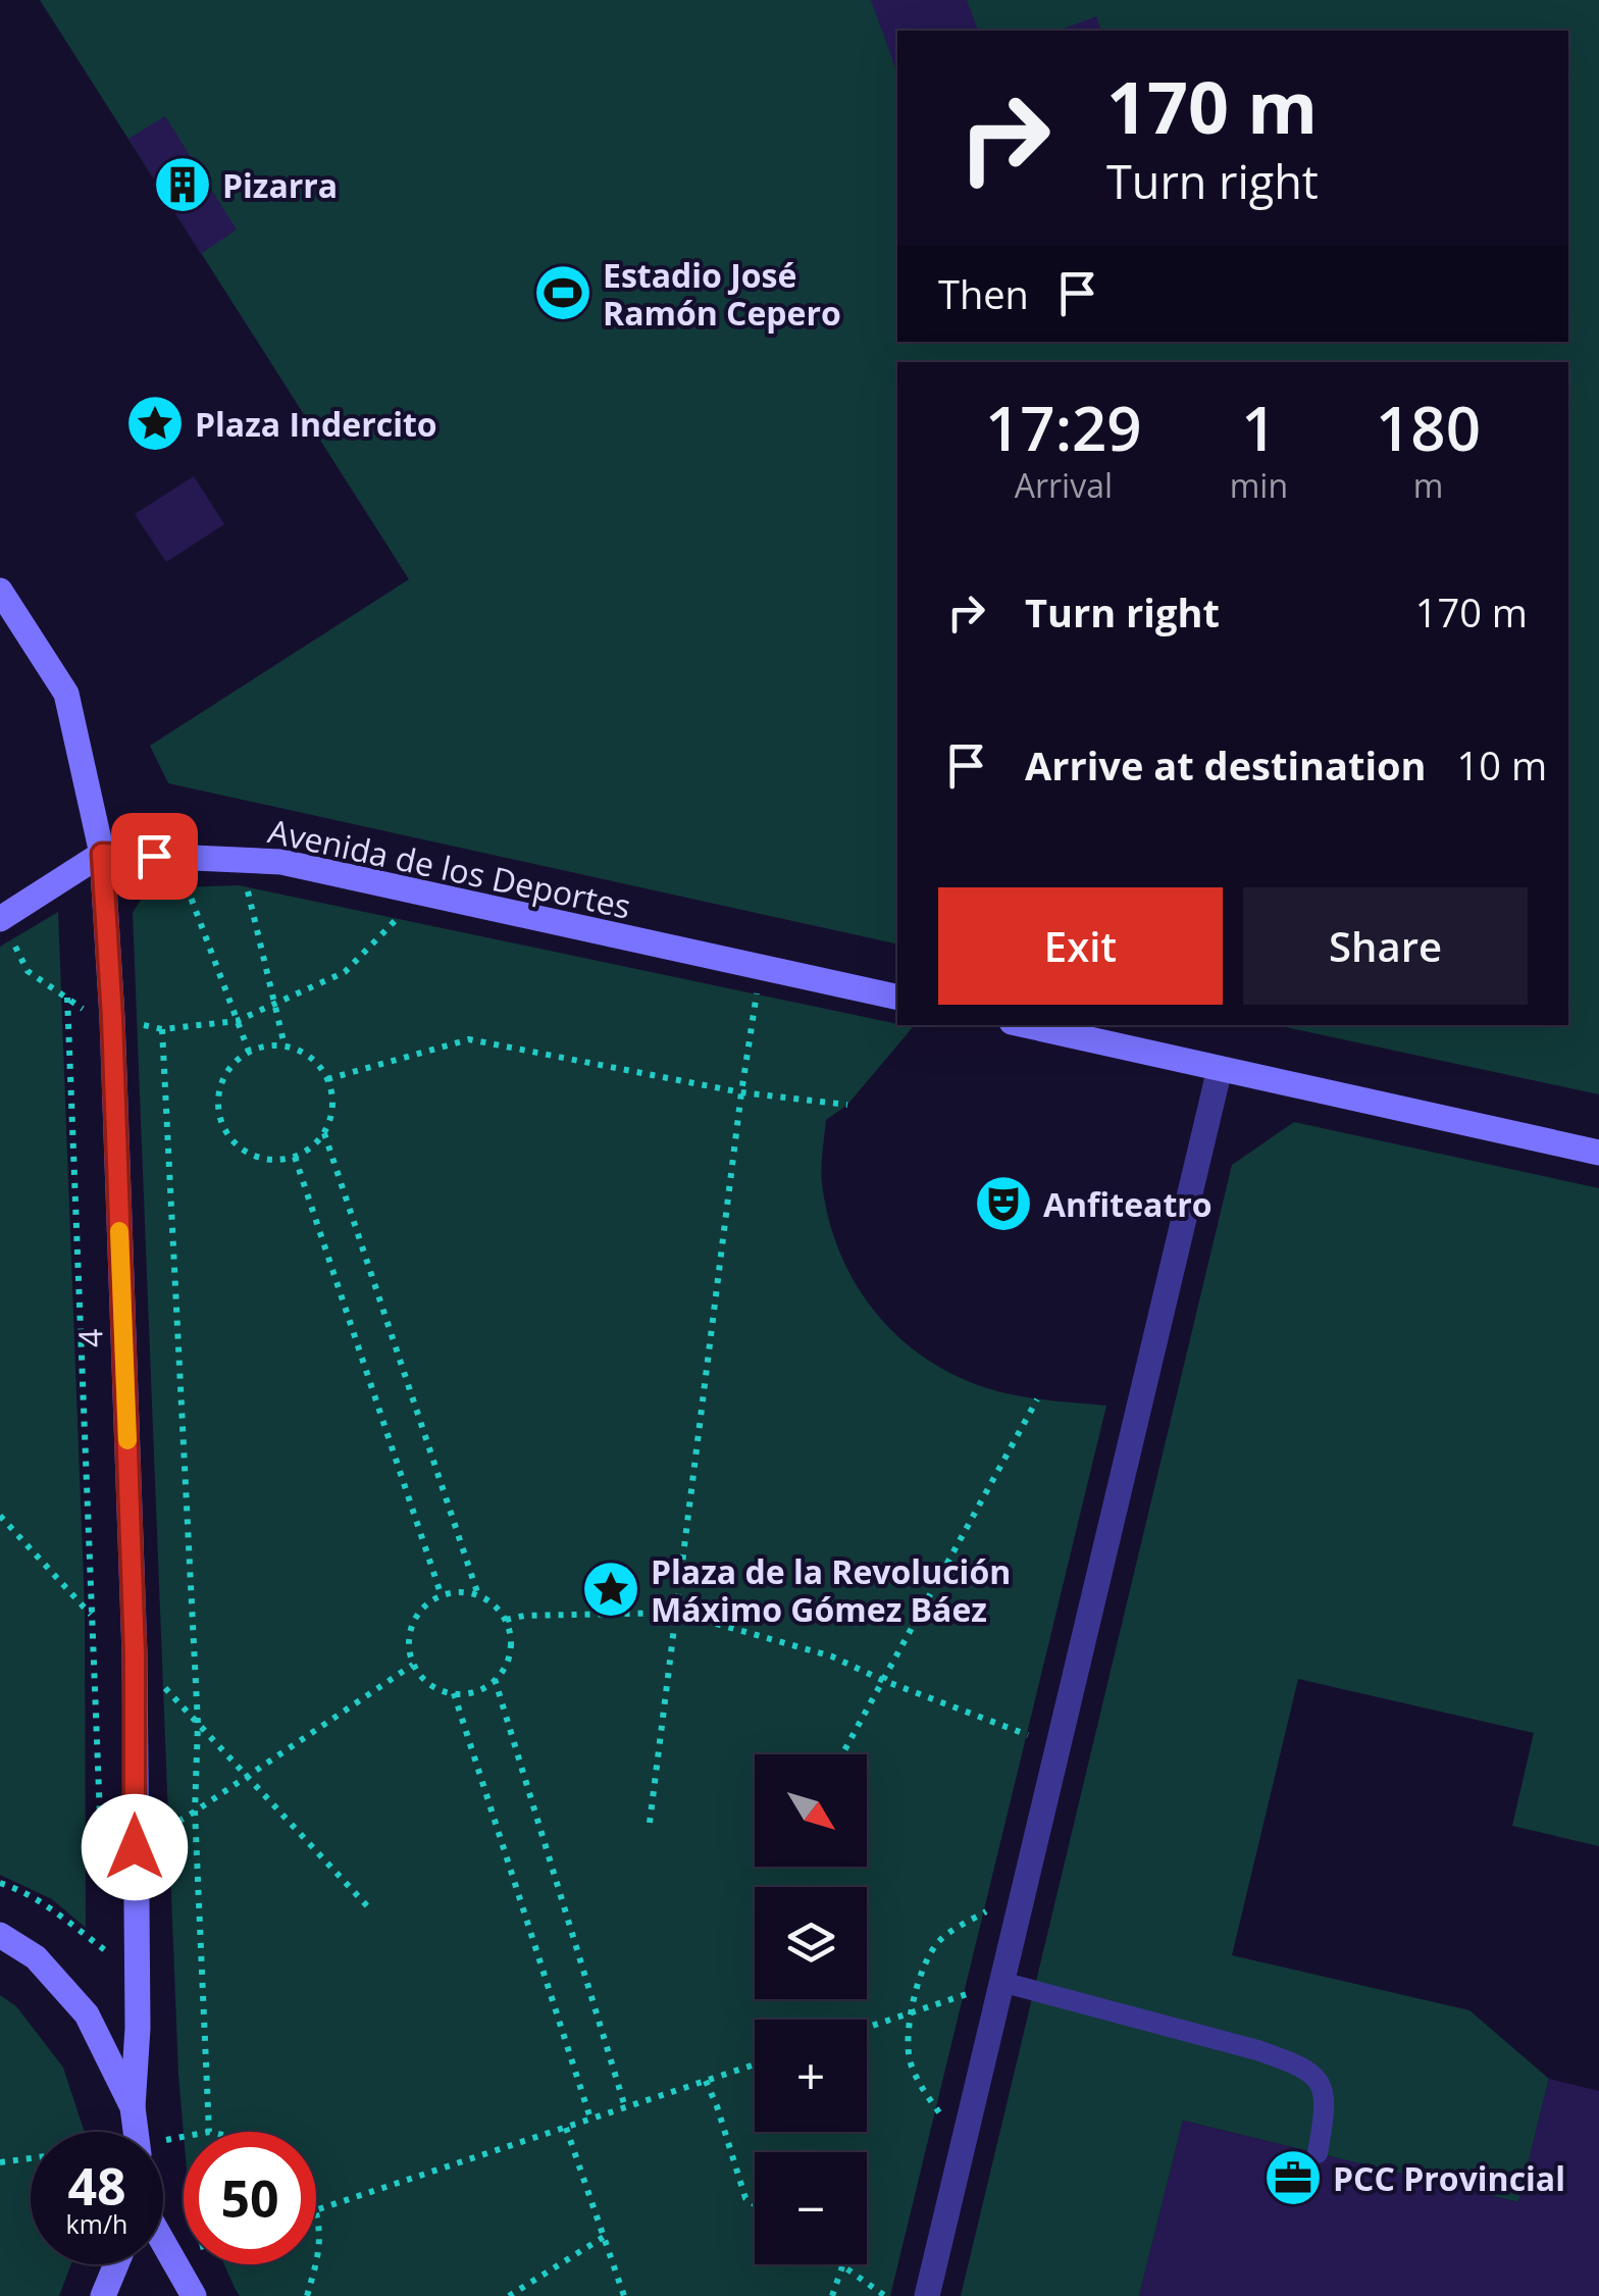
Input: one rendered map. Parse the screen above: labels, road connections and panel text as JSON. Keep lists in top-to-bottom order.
{
  "streets": {
    "main road": ["Avenida de los Deportes", "4"]
  },
  "crossings": [
    ["Avenida de los Deportes", "4"]
  ],
  "places": {
    "building": ["Pizarra"],
    "sports": ["Estadio José Ramón Cepero"],
    "place": ["Plaza Indercito", "Plaza de la Revolución Máximo Gómez Báez"],
    "theatre": ["Anfiteatro"],
    "office": ["PCC Provincial"]
  },
  "north": "bottom right",
  "page": {
    "turn": ["170 m", "Turn right"],
    "then": "Then",
    "eta": [
      "17:29",
      "Arrival",
      "1",
      "min",
      "180",
      "m"
    ],
    "list": [
      {
        "name": "Turn right",
        "value": "170 m"
      },
      {
        "name": "Arrive at destination",
        "value": "10 m"
      }
    ],
    "buttons": ["Exit", "Share"],
    "map_buttons": ["+", "−"],
    "speed": "48 km/h",
    "limit": "50"
  }
}
